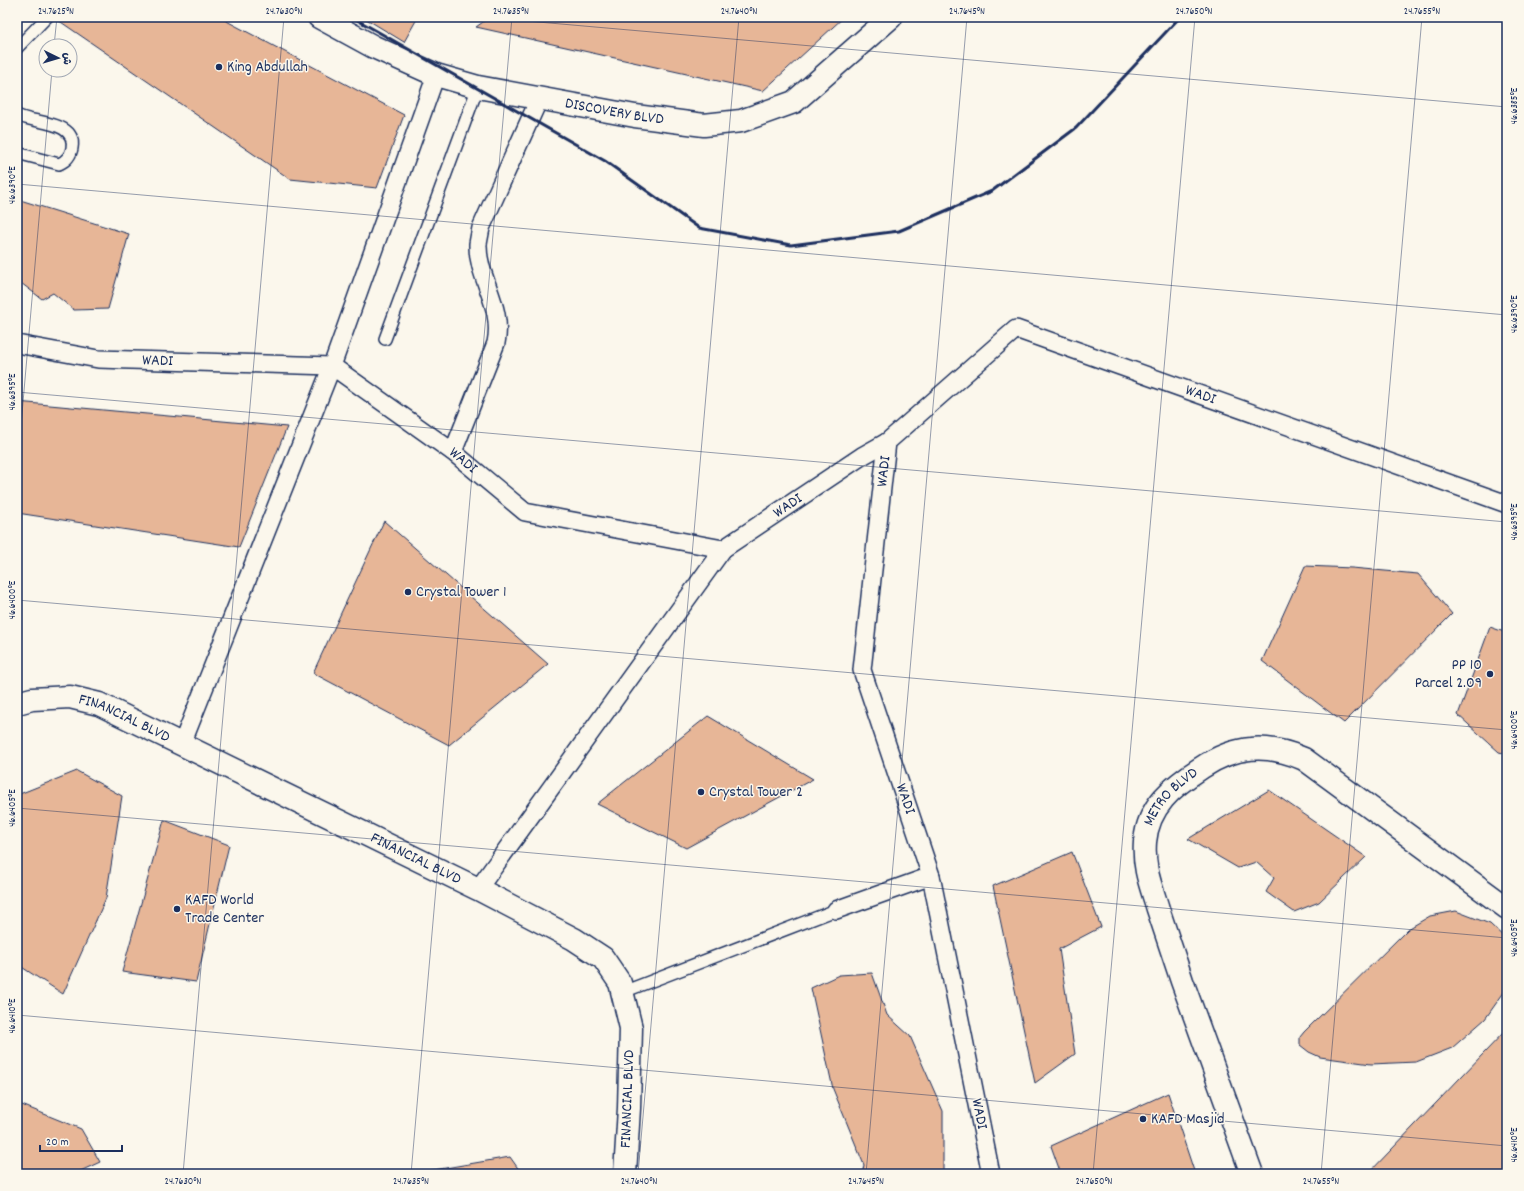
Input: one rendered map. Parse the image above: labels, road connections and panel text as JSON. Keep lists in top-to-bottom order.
{
  "streets": {
    "street": [
      "DISCOVERY BLVD",
      "WADI",
      "FINANCIAL BLVD",
      "METRO BLVD"
    ]
  },
  "places": [
    "King Abdullah",
    "Crystal Tower 1",
    "PP 10 Parcel 2.09",
    "Crystal Tower 2",
    "KAFD World Trade Center",
    "KAFD Masjid"
  ],
  "scale_bar": "20 m",
  "north": "right",
  "coordinates": [
    "24.7625°N",
    "24.7630°N",
    "24.7635°N",
    "24.7640°N",
    "24.7645°N",
    "24.7650°N",
    "24.7655°N",
    "46.6385°E",
    "46.6390°E",
    "46.6395°E",
    "46.6400°E",
    "46.6405°E",
    "46.6410°E"
  ]
}
